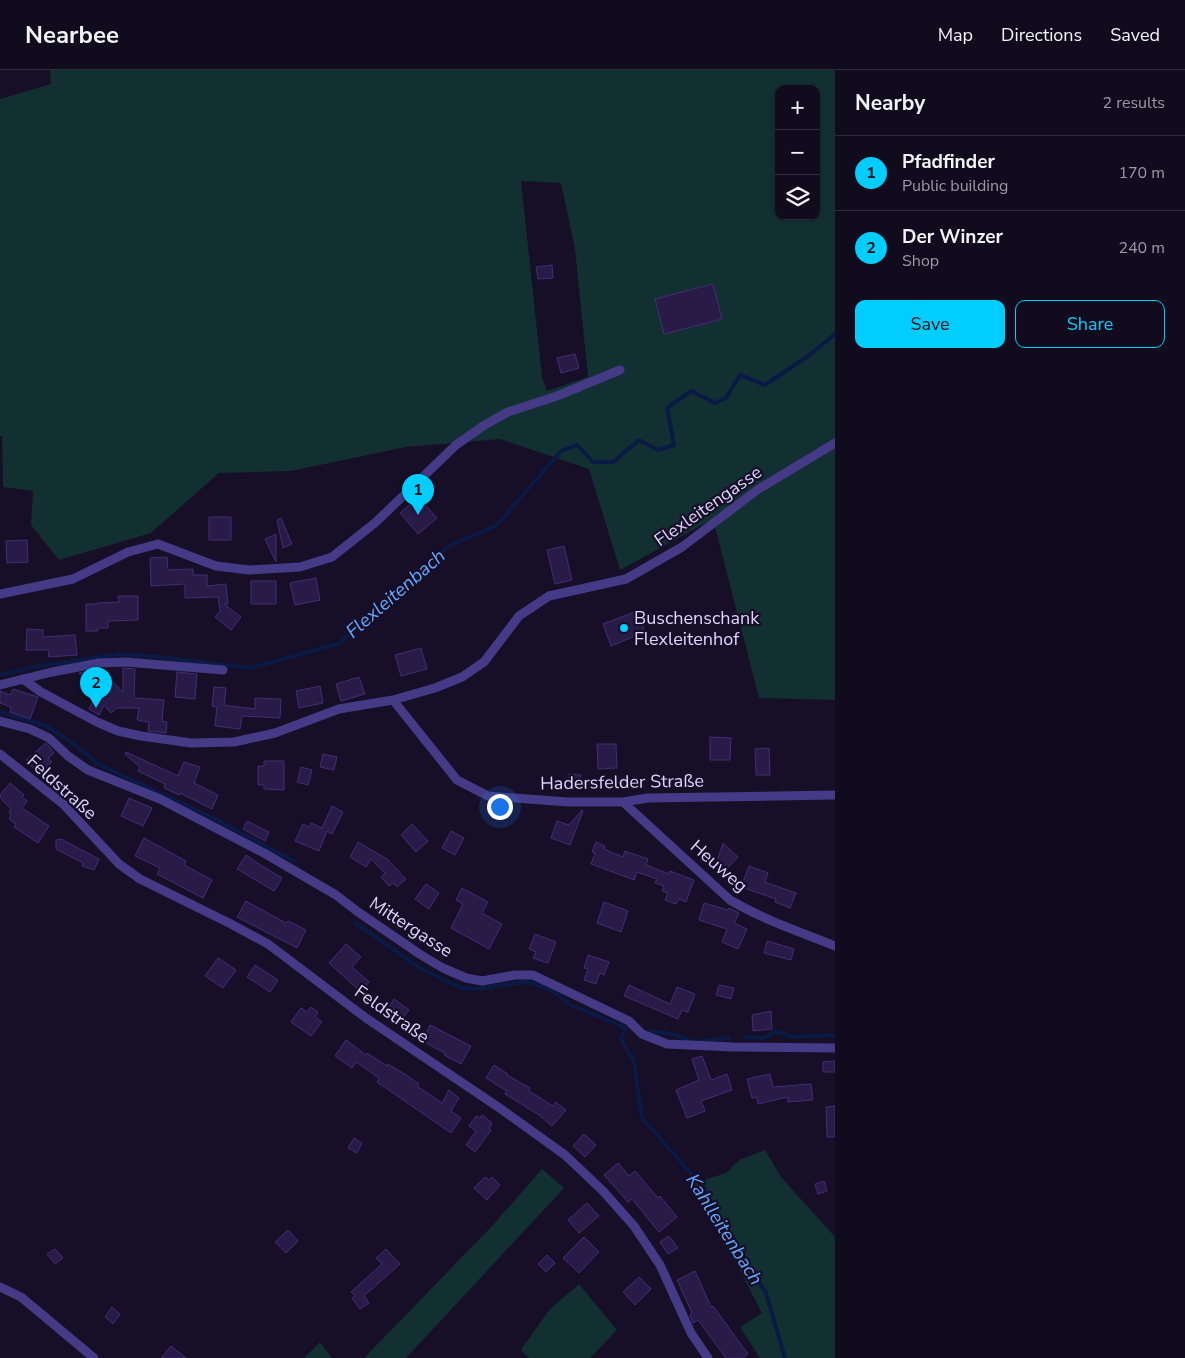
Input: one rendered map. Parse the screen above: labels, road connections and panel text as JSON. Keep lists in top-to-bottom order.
{
  "streets": {
    "street": [
      "Flexleitengasse",
      "Hadersfelder Straße",
      "Feldstraße",
      "Heuweg",
      "Mittergasse"
    ]
  },
  "crossings": [
    ["Flexleitengasse", "Hadersfelder Straße"],
    ["Hadersfelder Straße", "Heuweg"]
  ],
  "water": ["Flexleitenbach", "Kahlleitenbach"],
  "places": ["Buschenschank Flexleitenhof"],
  "page": {
    "header": "Nearbee",
    "nav": ["Map", "Directions", "Saved"],
    "heading": ["Nearby", "2 results"],
    "map_buttons": ["+", "−"],
    "list": [
      {
        "mark": "1",
        "name": "Pfadfinder",
        "note": "Public building",
        "value": "170 m"
      },
      {
        "mark": "2",
        "name": "Der Winzer",
        "note": "Shop",
        "value": "240 m"
      }
    ],
    "buttons": ["Save", "Share"],
    "pins": ["1", "2"]
  }
}
